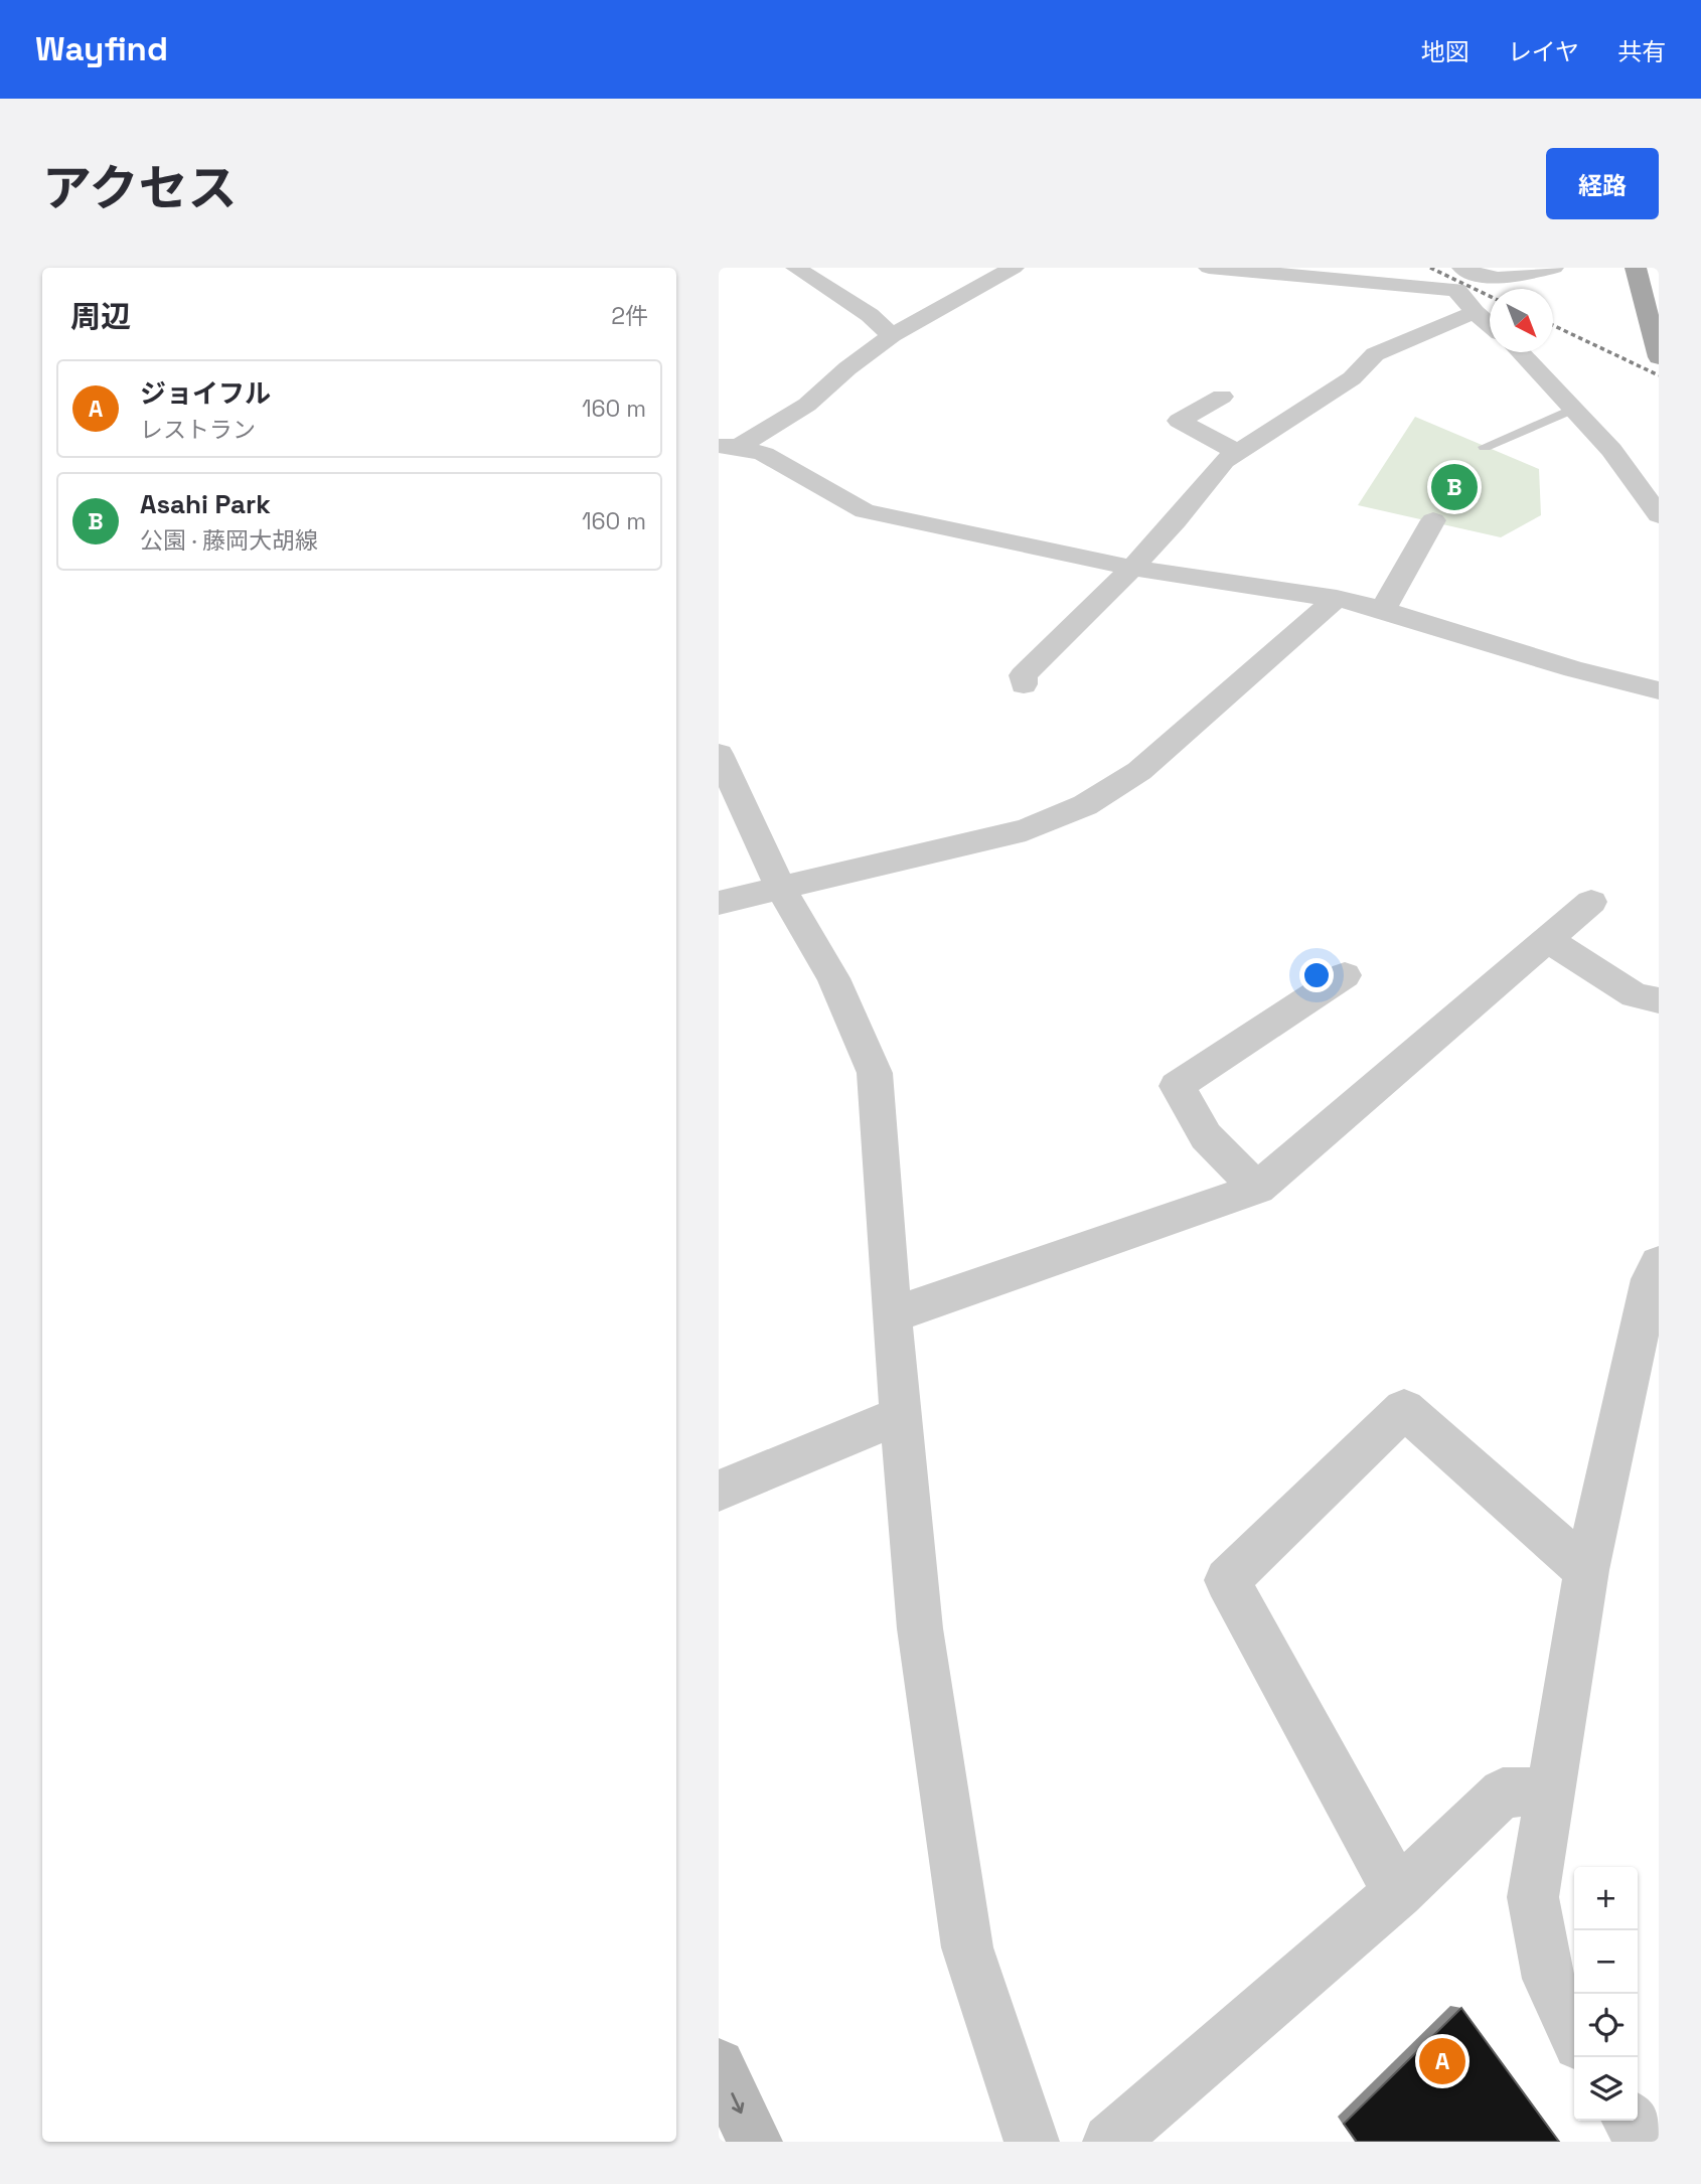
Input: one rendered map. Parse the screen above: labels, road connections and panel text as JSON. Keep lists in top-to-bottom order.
{
  "north": "bottom right",
  "page": {
    "header": "Wayfind",
    "nav": ["地図", "レイヤ", "共有"],
    "title": "アクセス",
    "buttons": "経路",
    "heading": ["周辺", "2件"],
    "list": [
      {
        "mark": "A",
        "name": "ジョイフル",
        "note": "レストラン",
        "value": "160 m"
      },
      {
        "mark": "B",
        "name": "Asahi Park",
        "note": "公園 · 藤岡大胡線",
        "value": "160 m"
      }
    ],
    "pins": ["B", "A"],
    "map_buttons": ["+", "−"]
  }
}
